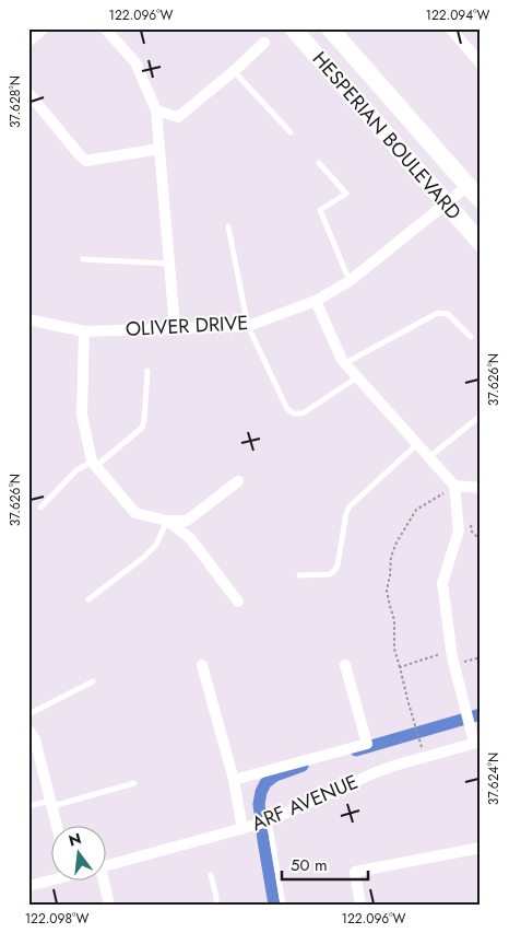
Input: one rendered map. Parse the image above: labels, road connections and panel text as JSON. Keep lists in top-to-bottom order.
{
  "streets": {
    "main road": ["HESPERIAN BOULEVARD"],
    "street": ["OLIVER DRIVE", "ARF AVENUE"]
  },
  "crossings": [
    ["HESPERIAN BOULEVARD", "OLIVER DRIVE"]
  ],
  "scale_bar": "50 m",
  "north": "top",
  "coordinates": [
    "122.096°W",
    "122.094°W",
    "37.628°N",
    "37.626°N",
    "37.624°N",
    "122.098°W"
  ]
}
